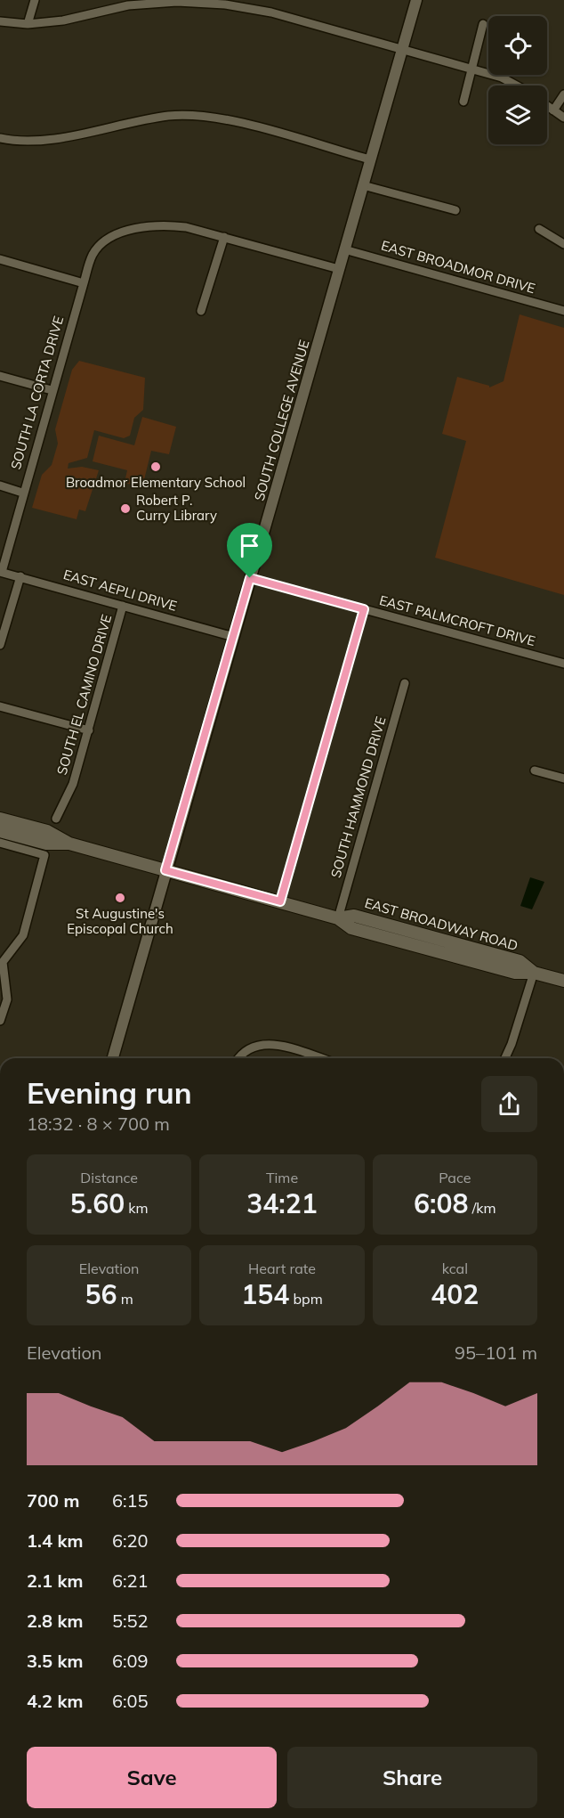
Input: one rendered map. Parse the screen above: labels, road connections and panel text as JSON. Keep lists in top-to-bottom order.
{
  "streets": {
    "main road": ["EAST BROADWAY ROAD"],
    "street": [
      "EAST BROADMOR DRIVE",
      "SOUTH LA CORTA DRIVE",
      "SOUTH COLLEGE AVENUE",
      "EAST AEPLI DRIVE",
      "EAST PALMCROFT DRIVE",
      "SOUTH EL CAMINO DRIVE",
      "SOUTH HAMMOND DRIVE"
    ]
  },
  "crossings": [
    ["EAST BROADMOR DRIVE", "SOUTH COLLEGE AVENUE"],
    ["SOUTH LA CORTA DRIVE", "EAST AEPLI DRIVE"],
    ["SOUTH COLLEGE AVENUE", "EAST AEPLI DRIVE"],
    ["SOUTH COLLEGE AVENUE", "EAST PALMCROFT DRIVE"],
    ["SOUTH COLLEGE AVENUE", "EAST BROADWAY ROAD"],
    ["EAST AEPLI DRIVE", "SOUTH EL CAMINO DRIVE"],
    ["SOUTH HAMMOND DRIVE", "EAST BROADWAY ROAD"]
  ],
  "places": ["Broadmor Elementary School", "Robert P. Curry Library", "St Augustine's Episcopal Church"],
  "page": {
    "heading": ["Evening run", "18:32 · 8 × 700 m"],
    "stats": [
      ["Distance", "5.60 km"],
      ["Time", "34:21"],
      ["Pace", "6:08 /km"],
      ["Elevation", "56 m"],
      ["Heart rate", "154 bpm"],
      ["kcal", "402"]
    ],
    "chart": ["Elevation", "95–101 m"],
    "list": [
      {
        "name": "700 m",
        "note": "6:15"
      },
      {
        "name": "1.4 km",
        "note": "6:20"
      },
      {
        "name": "2.1 km",
        "note": "6:21"
      },
      {
        "name": "2.8 km",
        "note": "5:52"
      },
      {
        "name": "3.5 km",
        "note": "6:09"
      },
      {
        "name": "4.2 km",
        "note": "6:05"
      }
    ],
    "buttons": ["Save", "Share"]
  }
}
